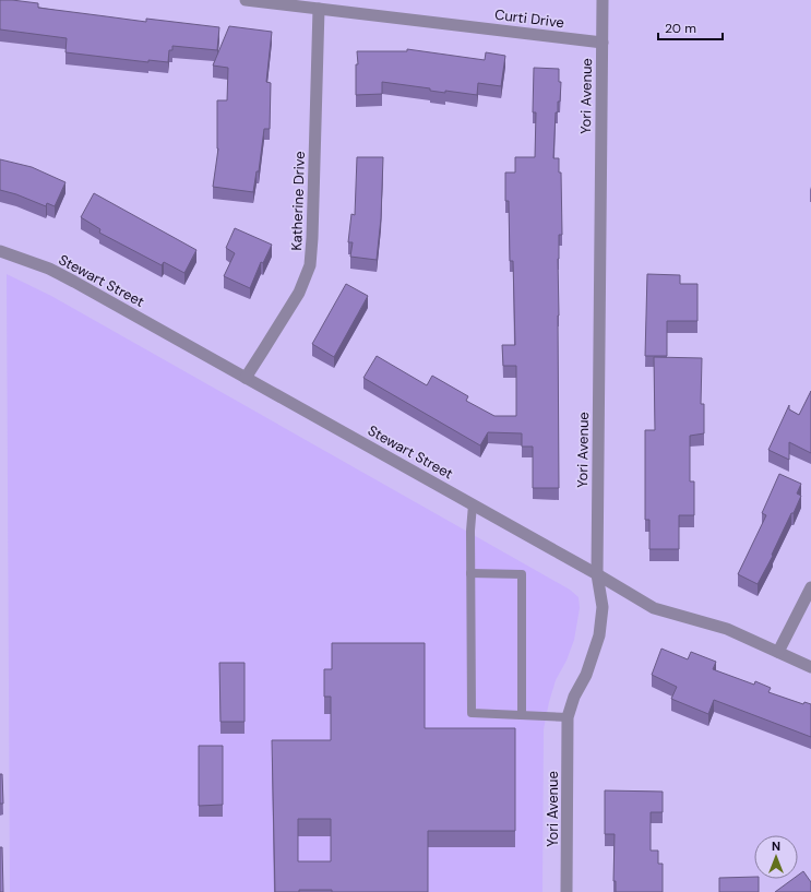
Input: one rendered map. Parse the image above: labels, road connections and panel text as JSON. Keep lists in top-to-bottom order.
{
  "streets": {
    "street": [
      "Curti Drive",
      "Yori Avenue",
      "Katherine Drive",
      "Stewart Street"
    ]
  },
  "crossings": [
    ["Curti Drive", "Yori Avenue"],
    ["Curti Drive", "Katherine Drive"],
    ["Yori Avenue", "Stewart Street"],
    ["Katherine Drive", "Stewart Street"]
  ],
  "scale_bar": "20 m",
  "north": "top"
}
